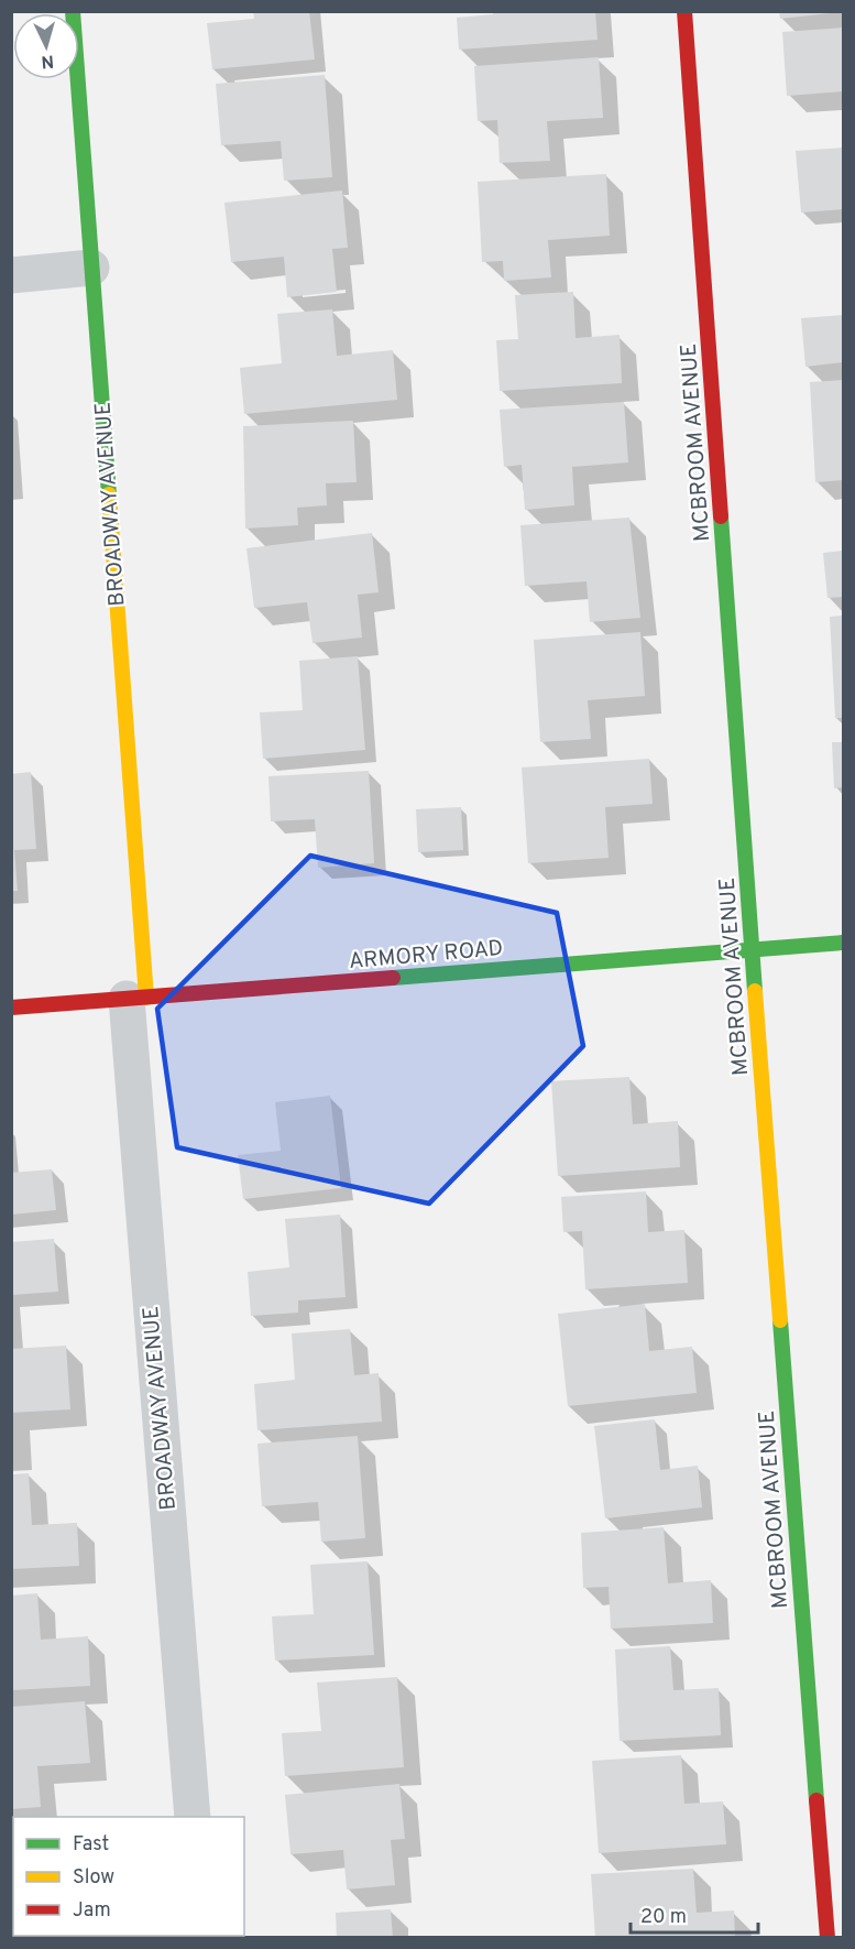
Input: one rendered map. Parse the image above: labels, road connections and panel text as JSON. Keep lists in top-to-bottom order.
{
  "streets": {
    "street": ["MCBROOM AVENUE", "BROADWAY AVENUE", "ARMORY ROAD"]
  },
  "crossings": [
    ["MCBROOM AVENUE", "ARMORY ROAD"],
    ["BROADWAY AVENUE", "ARMORY ROAD"]
  ],
  "legend": ["Fast", "Slow", "Jam"],
  "scale_bar": "20 m",
  "north": "bottom"
}
